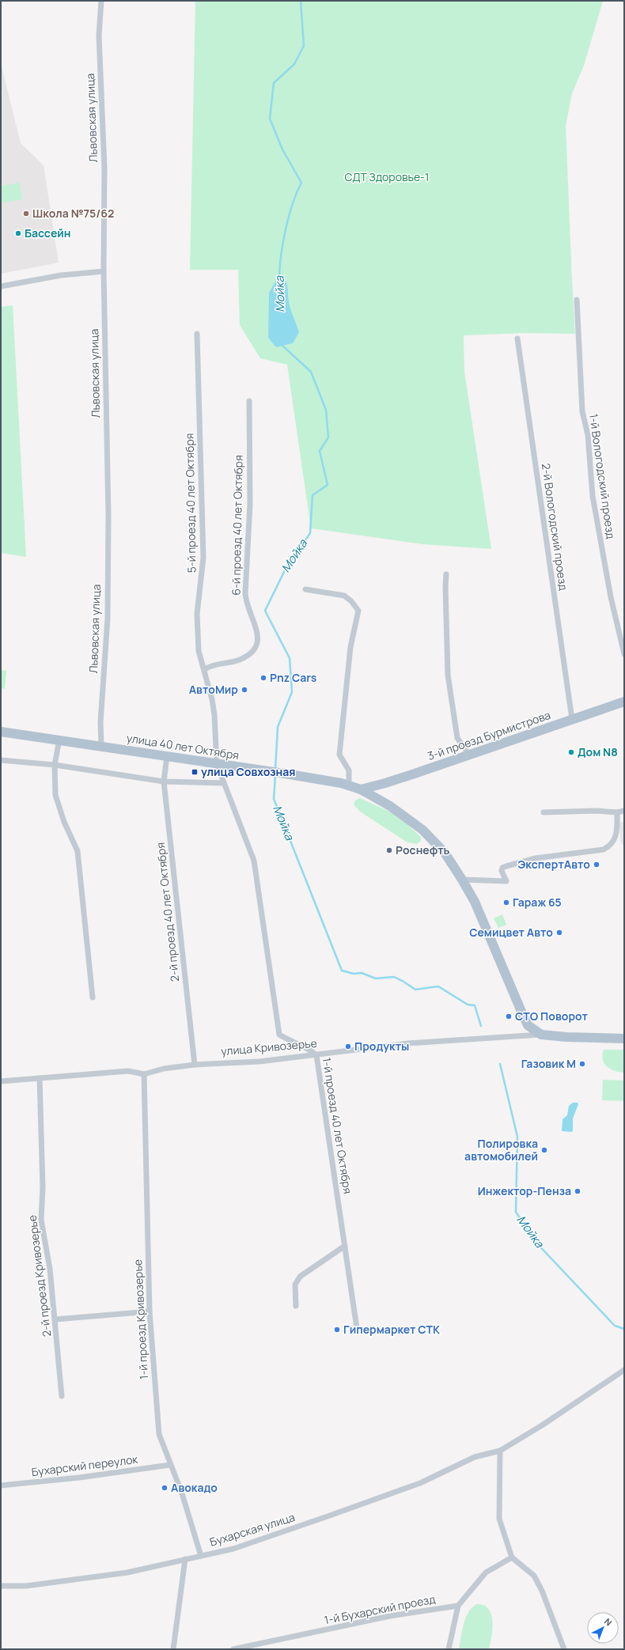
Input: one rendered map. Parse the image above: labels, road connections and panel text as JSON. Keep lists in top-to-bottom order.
{
  "streets": {
    "main road": ["3-й проезд Бурмистрова", "улица 40 лет Октября", "улица Кривозерье"],
    "street": [
      "Львовская улица",
      "1-й Вологодский проезд",
      "5-й проезд 40 лет Октября",
      "6-й проезд 40 лет Октября",
      "2-й Вологодский проезд",
      "2-й проезд 40 лет Октября",
      "1-й проезд 40 лет Октября",
      "2-й проезд Кривозерье",
      "1-й проезд Кривозерье",
      "Бухарский переулок",
      "Бухарская улица",
      "1-й Бухарский проезд"
    ]
  },
  "crossings": [
    ["Львовская улица", "улица 40 лет Октября"],
    ["5-й проезд 40 лет Октября", "6-й проезд 40 лет Октября"],
    ["5-й проезд 40 лет Октября", "улица 40 лет Октября"],
    ["5-й проезд 40 лет Октября", "1-й проезд 40 лет Октября"],
    ["2-й Вологодский проезд", "3-й проезд Бурмистрова"],
    ["3-й проезд Бурмистрова", "улица 40 лет Октября"],
    ["улица 40 лет Октября", "2-й проезд 40 лет Октября"],
    ["2-й проезд 40 лет Октября", "улица Кривозерье"],
    ["улица Кривозерье", "1-й проезд 40 лет Октября"],
    ["улица Кривозерье", "2-й проезд Кривозерье"],
    ["улица Кривозерье", "1-й проезд Кривозерье"],
    ["1-й проезд Кривозерье", "Бухарский переулок"],
    ["1-й проезд Кривозерье", "Бухарская улица"]
  ],
  "water": ["Мойка"],
  "parks": ["СДТ Здоровье-1"],
  "places": {
    "other": [
      "Школа №75/62",
      "Бассейн",
      "Pnz Cars",
      "АвтоМир",
      "Дом N8",
      "Роснефть",
      "ЭкспертАвто",
      "Гараж 65",
      "Семицвет Авто",
      "СТО Поворот",
      "Продукты",
      "Газовик М",
      "Полировка автомобилей",
      "Инжектор-Пенза",
      "Гипермаркет СТК",
      "Авокадо"
    ],
    "transit": ["улица Совхозная"]
  },
  "north": "top right"
}
